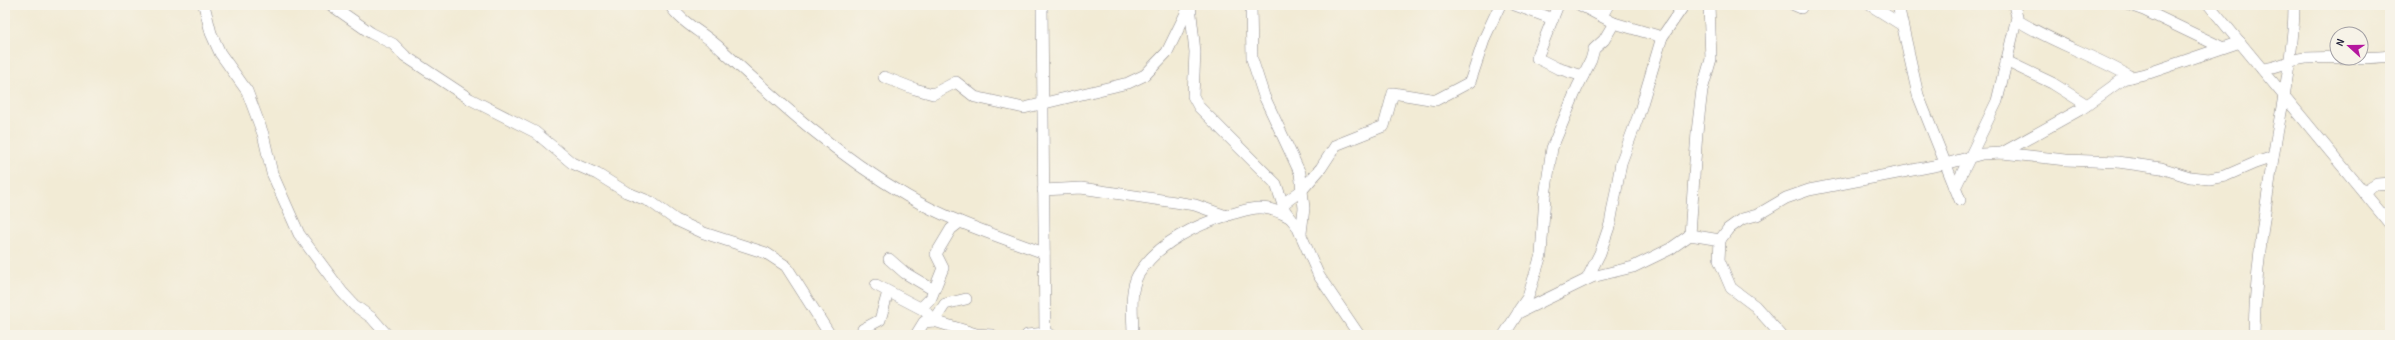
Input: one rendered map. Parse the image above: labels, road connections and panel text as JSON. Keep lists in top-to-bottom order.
{
  "north": "left"
}
